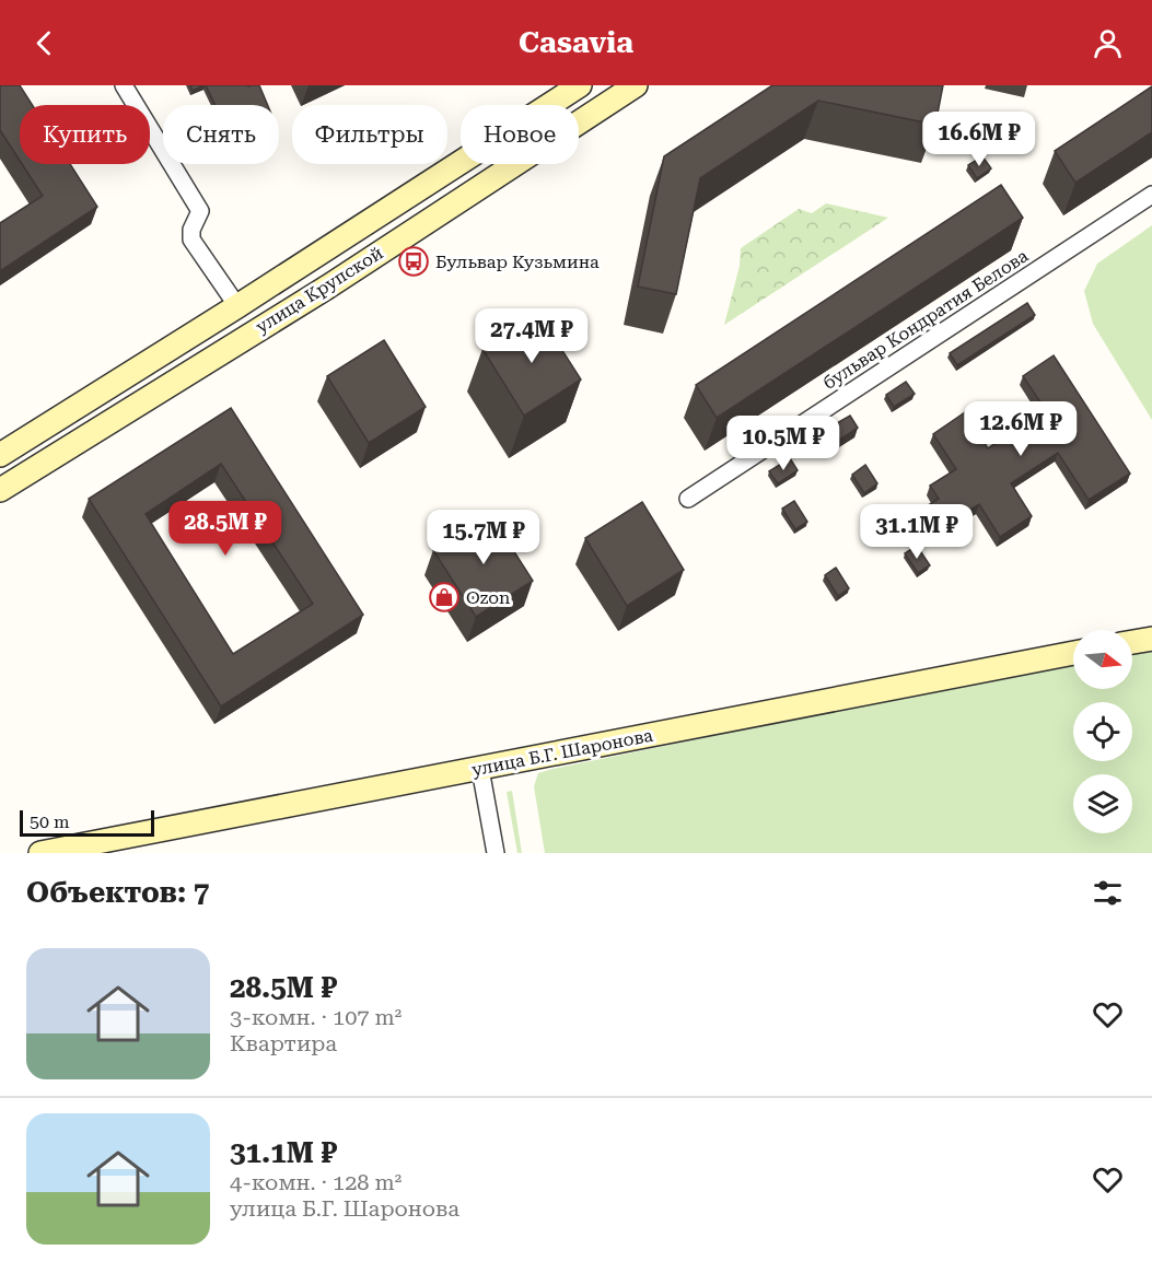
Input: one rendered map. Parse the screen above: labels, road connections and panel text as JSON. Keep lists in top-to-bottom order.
{
  "streets": {
    "main road": ["улица Крупской", "улица Б.Г. Шаронова"],
    "street": ["бульвар Кондратия Белова"]
  },
  "places": {
    "bus stop": ["Бульвар Кузьмина"],
    "shop": ["Ozon"]
  },
  "scale_bar": "50 m",
  "north": "right",
  "page": {
    "header": "Casavia",
    "chip": [
      "Купить",
      "Снять",
      "Фильтры",
      "Новое"
    ],
    "price": [
      "16.6M ₽",
      "27.4M ₽",
      "12.6M ₽",
      "10.5M ₽",
      "28.5M ₽",
      "31.1M ₽",
      "15.7M ₽"
    ],
    "scale": "50 m",
    "heading": "Объектов: 7",
    "list": [
      {
        "name": "28.5M ₽",
        "note": "3-комн. · 107 m² · Квартира"
      },
      {
        "name": "31.1M ₽",
        "note": "4-комн. · 128 m² · улица Б.Г. Шаронова"
      }
    ]
  }
}
